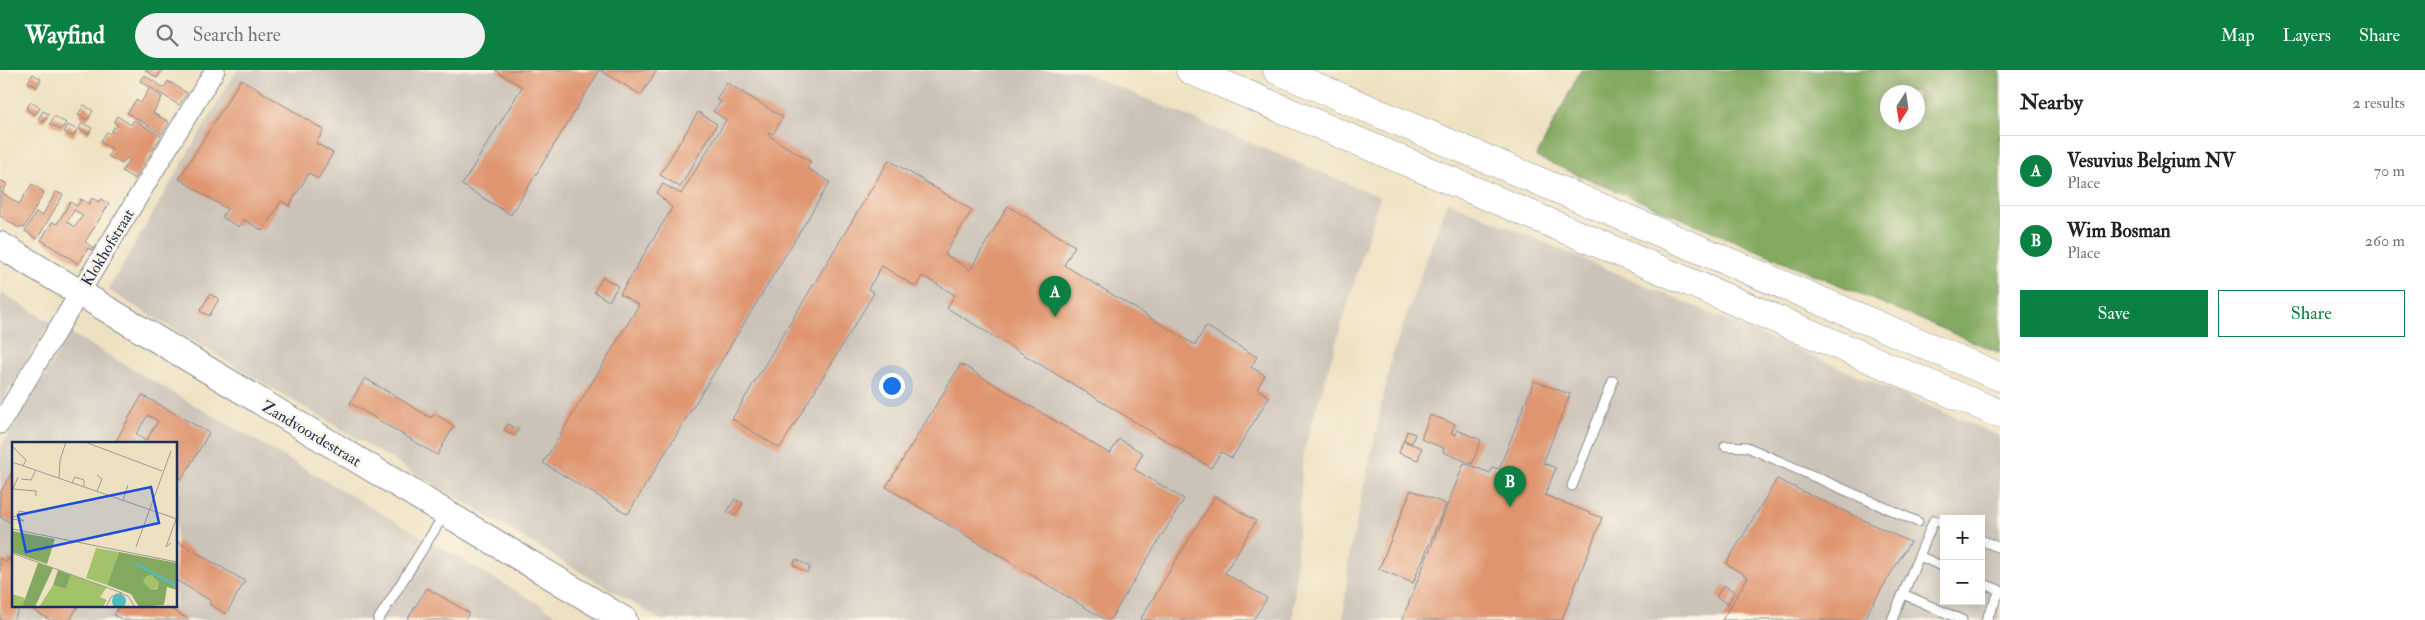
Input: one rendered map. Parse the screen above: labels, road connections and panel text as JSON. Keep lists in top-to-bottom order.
{
  "streets": {
    "main road": ["Zandvoordestraat"],
    "street": ["Klokhofstraat"]
  },
  "crossings": [
    ["Klokhofstraat", "Zandvoordestraat"]
  ],
  "north": "bottom",
  "page": {
    "header": "Wayfind",
    "search": "Search here",
    "nav": ["Map", "Layers", "Share"],
    "heading": ["Nearby", "2 results"],
    "list": [
      {
        "mark": "A",
        "name": "Vesuvius Belgium NV",
        "note": "Place",
        "value": "70 m"
      },
      {
        "mark": "B",
        "name": "Wim Bosman",
        "note": "Place",
        "value": "260 m"
      }
    ],
    "buttons": ["Save", "Share"],
    "pins": ["A", "B"],
    "map_buttons": ["+", "−"]
  }
}
